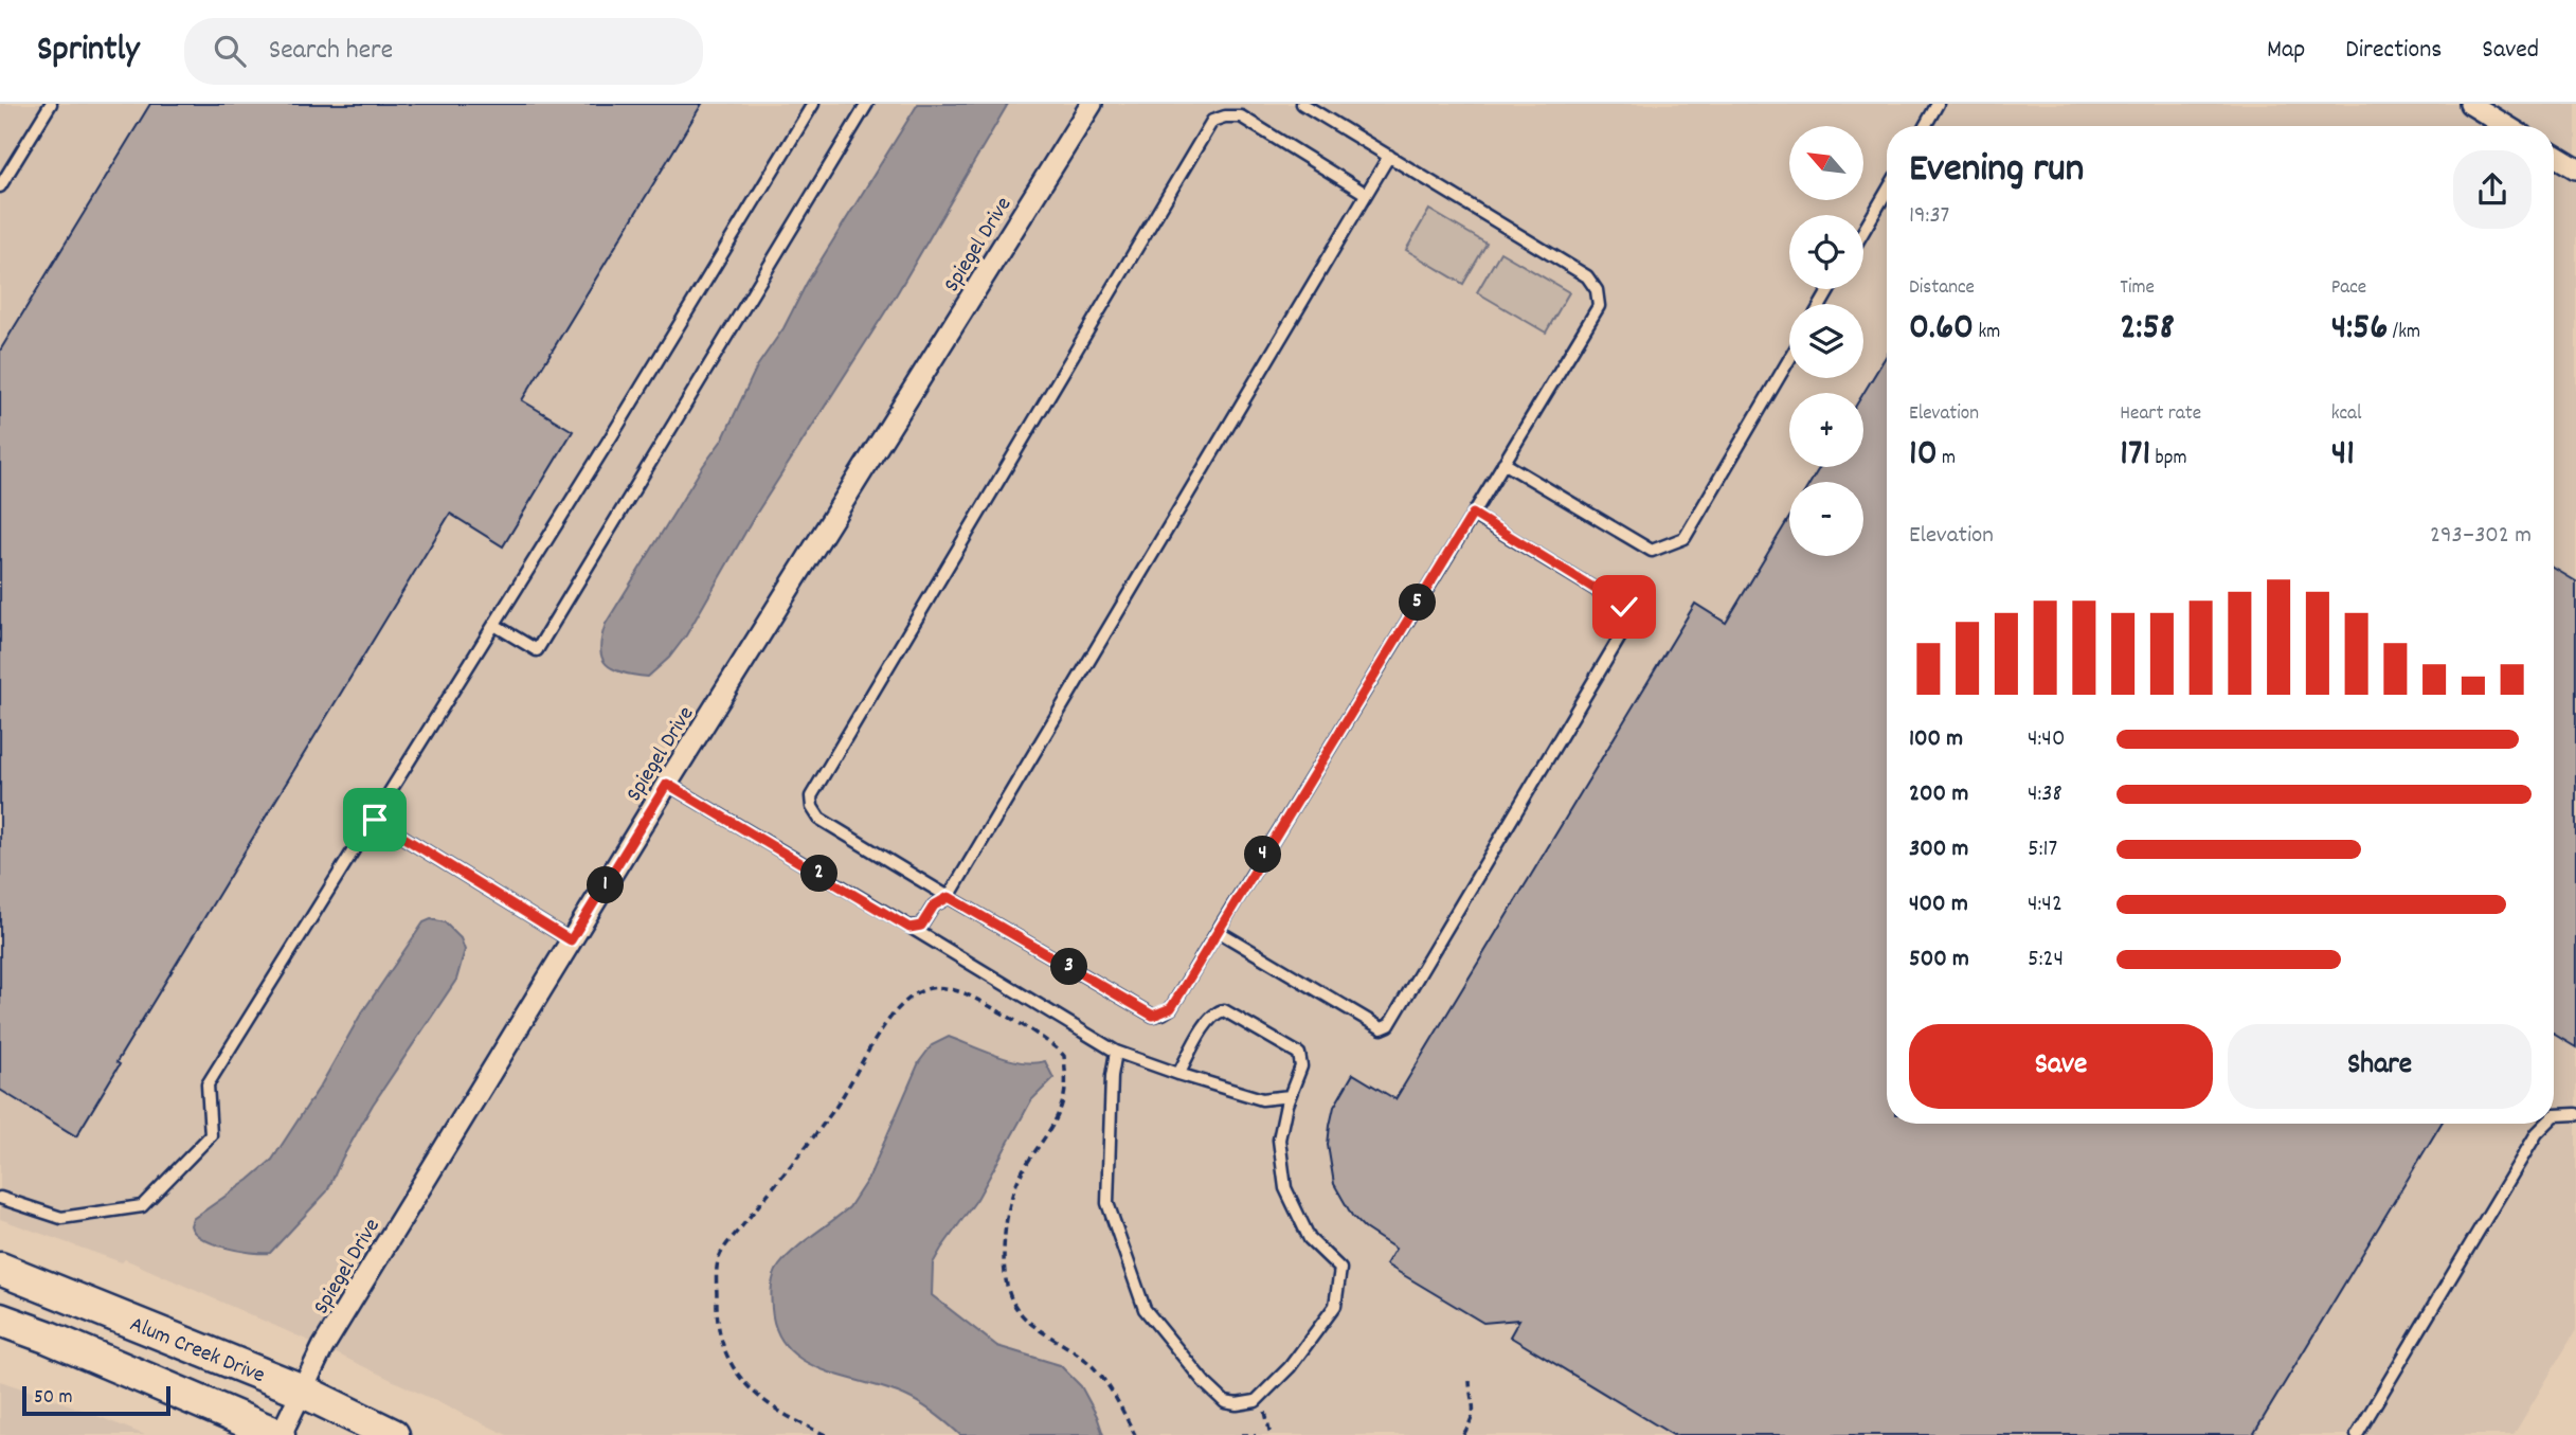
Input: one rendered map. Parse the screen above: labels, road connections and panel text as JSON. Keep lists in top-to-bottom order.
{
  "streets": {
    "main road": ["Alum Creek Drive"],
    "street": ["Spiegel Drive"]
  },
  "crossings": [
    ["Spiegel Drive", "Alum Creek Drive"]
  ],
  "scale_bar": "50 m",
  "north": "top left",
  "page": {
    "header": "Sprintly",
    "search": "Search here",
    "nav": ["Map", "Directions", "Saved"],
    "map_buttons": ["+", "−"],
    "heading": ["Evening run", "19:37"],
    "stats": [
      ["Distance", "0.60 km"],
      ["Time", "2:58"],
      ["Pace", "4:56 /km"],
      ["Elevation", "10 m"],
      ["Heart rate", "171 bpm"],
      ["kcal", "41"]
    ],
    "chart": ["Elevation", "293–302 m"],
    "pins": [
      "5",
      "4",
      "2",
      "1",
      "3"
    ],
    "list": [
      {
        "name": "100 m",
        "note": "4:40"
      },
      {
        "name": "200 m",
        "note": "4:38"
      },
      {
        "name": "300 m",
        "note": "5:17"
      },
      {
        "name": "400 m",
        "note": "4:42"
      },
      {
        "name": "500 m",
        "note": "5:24"
      }
    ],
    "buttons": ["Save", "Share"],
    "scale": "50 m"
  }
}
